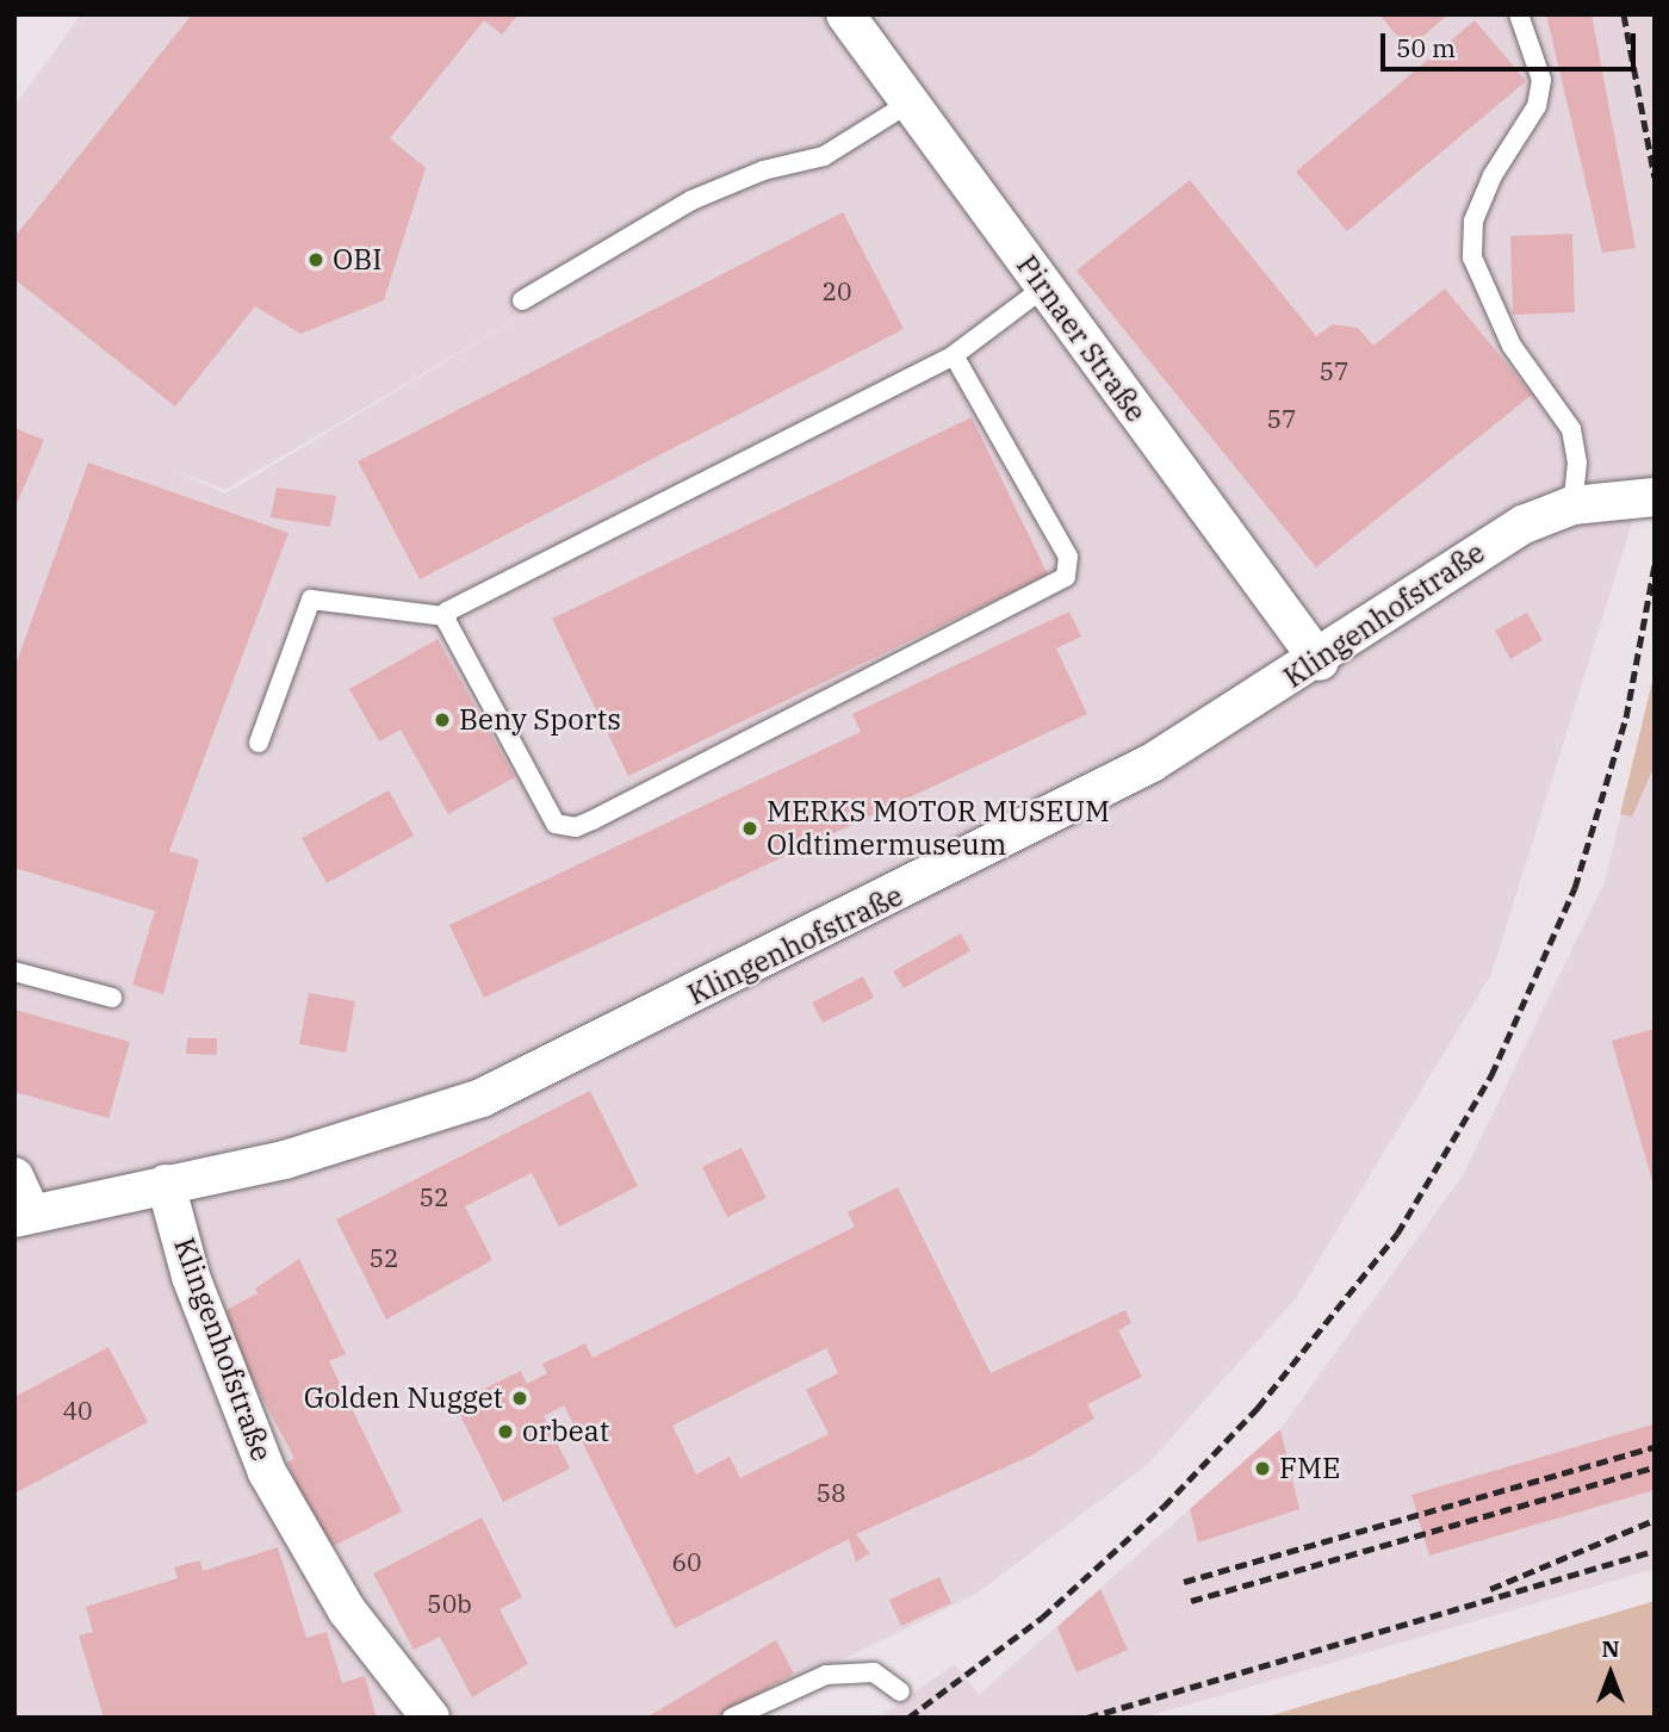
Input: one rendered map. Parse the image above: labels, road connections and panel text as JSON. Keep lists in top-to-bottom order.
{
  "streets": {
    "street": ["Pirnaer Straße", "Klingenhofstraße"]
  },
  "crossings": [
    ["Pirnaer Straße", "Klingenhofstraße"]
  ],
  "places": [
    "OBI",
    "Beny Sports",
    "MERKS MOTOR MUSEUM Oldtimermuseum",
    "Golden Nugget",
    "orbeat",
    "FME"
  ],
  "house_numbers": [
    "20",
    "57",
    "57",
    "52",
    "52",
    "40",
    "58",
    "60",
    "50b"
  ],
  "scale_bar": "50 m",
  "north": "top"
}
